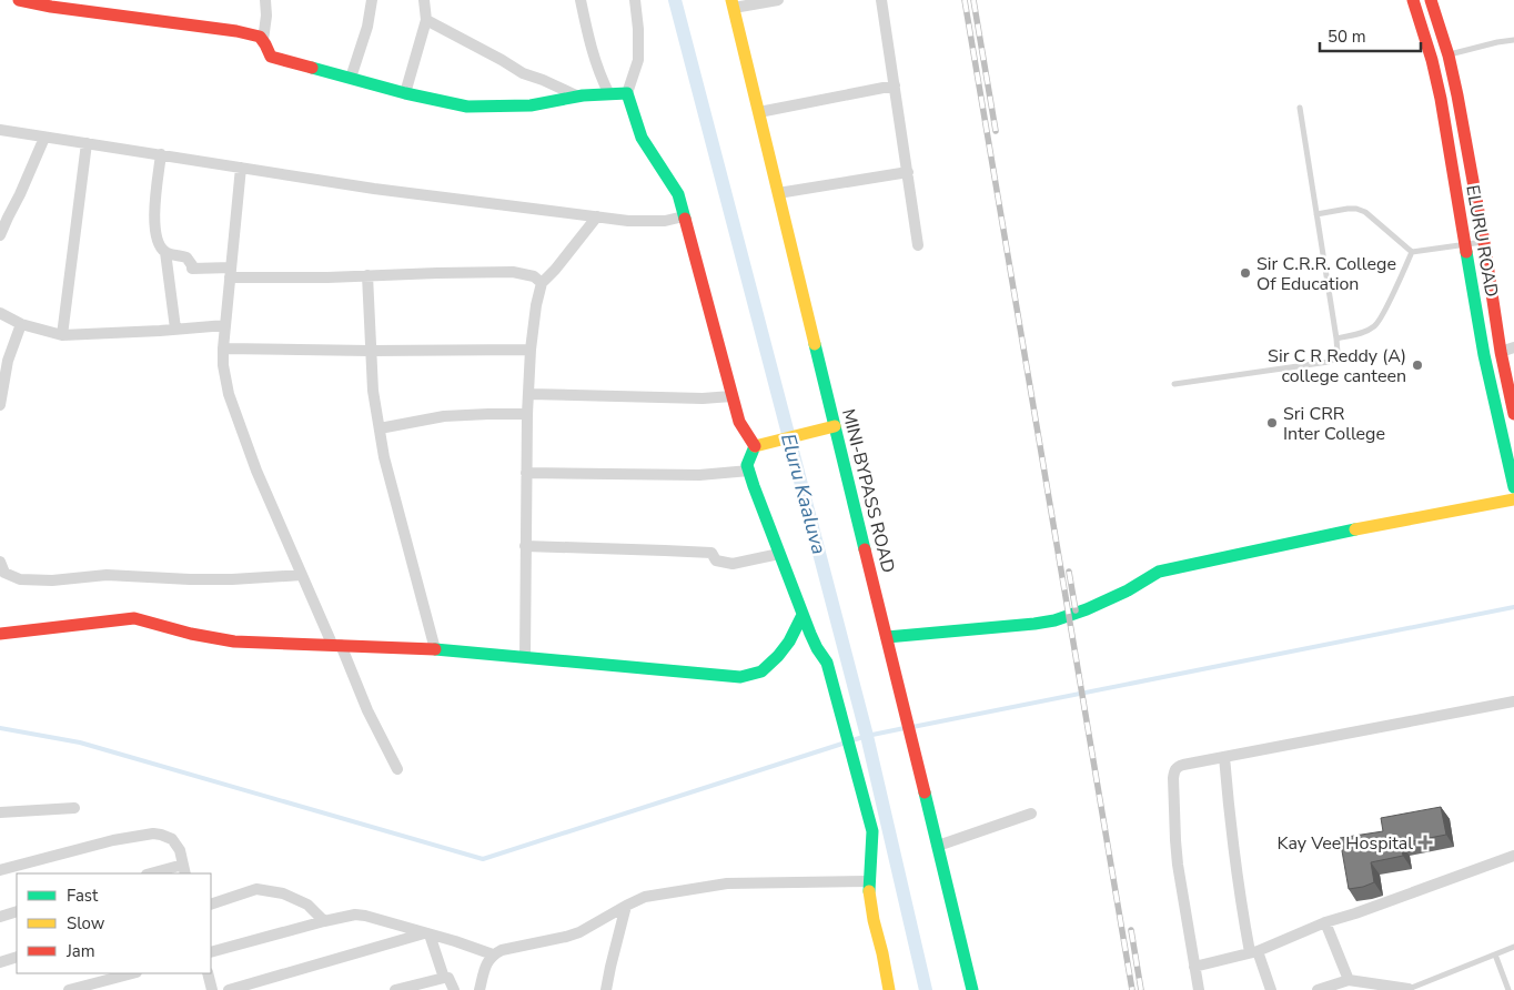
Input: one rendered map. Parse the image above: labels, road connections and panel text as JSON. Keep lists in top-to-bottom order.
{
  "streets": {
    "street": ["ELURU ROAD", "MINI-BYPASS ROAD"]
  },
  "water": ["Eluru Kaaluva"],
  "places": {
    "other": ["Sir C.R.R. College Of Education", "Sir C R Reddy (A) college canteen", "Sri CRR Inter College"],
    "health": ["Kay Vee Hospital"]
  },
  "legend": ["Fast", "Slow", "Jam"],
  "scale_bar": "50 m"
}
